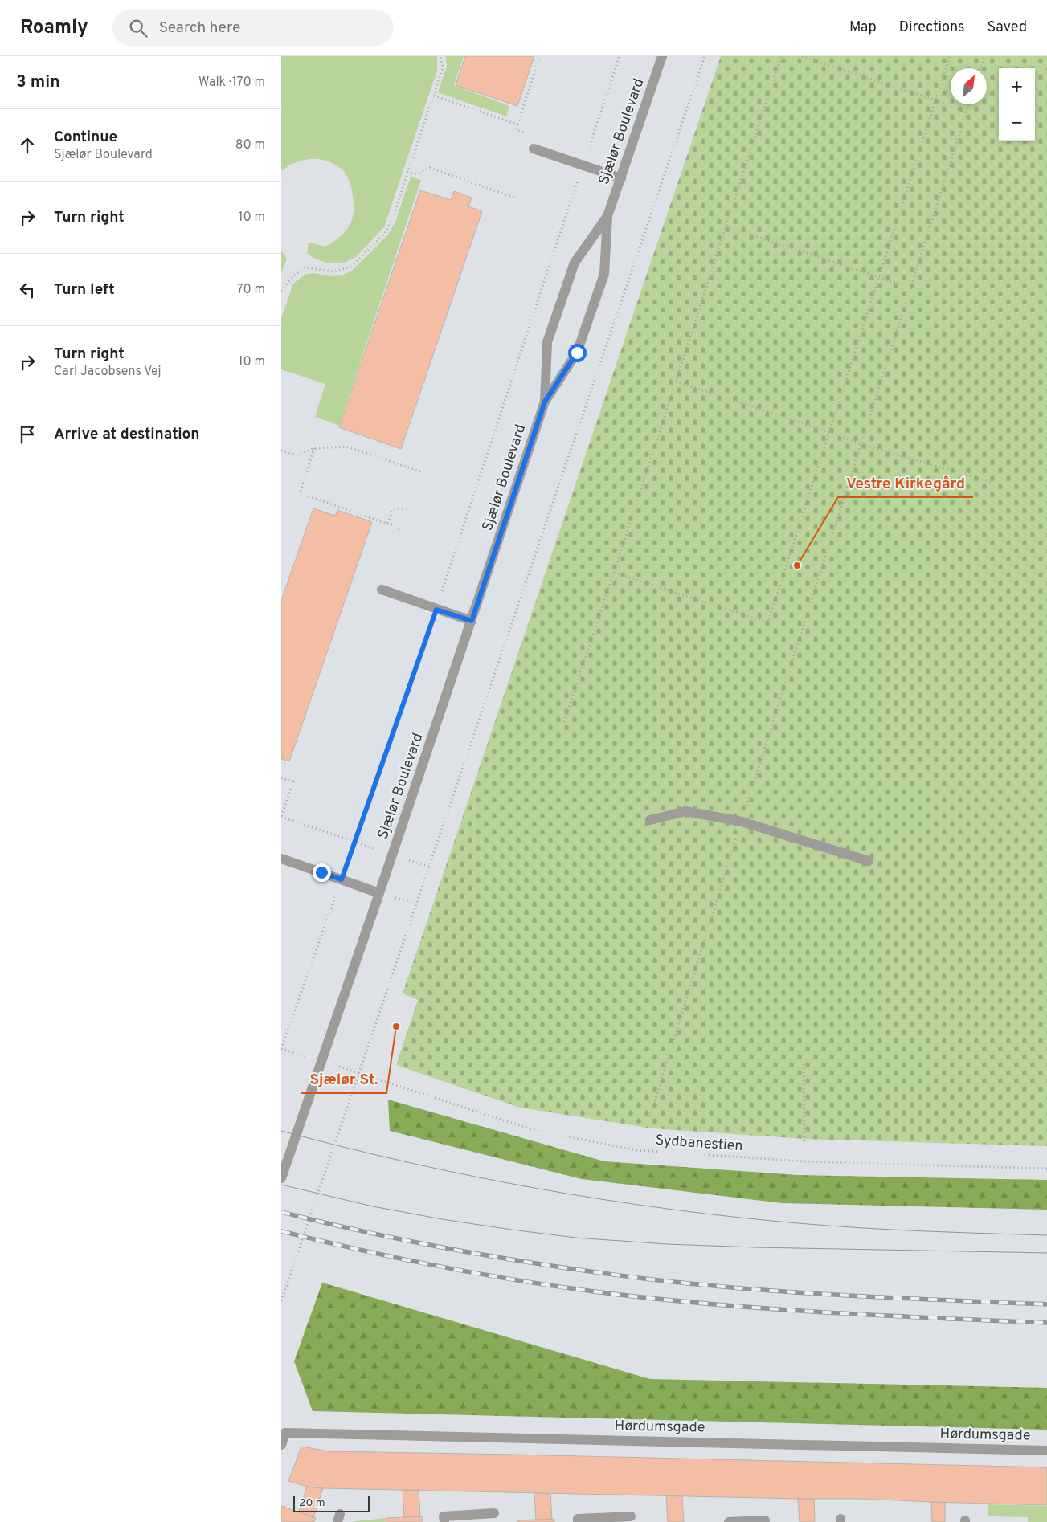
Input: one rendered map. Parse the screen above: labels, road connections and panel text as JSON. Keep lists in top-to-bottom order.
{
  "streets": {
    "street": ["Sjælør Boulevard", "Hørdumsgade"],
    "path": ["Sydbanestien"]
  },
  "places": ["Vestre Kirkegård", "Sjælør St."],
  "scale_bar": "20 m",
  "north": "top right",
  "page": {
    "header": "Roamly",
    "search": "Search here",
    "nav": ["Map", "Directions", "Saved"],
    "heading": ["3 min", "Walk · 170 m"],
    "map_buttons": ["+", "−"],
    "list": [
      ["Continue", "Sjælør Boulevard", "80 m"],
      ["Turn right", "10 m"],
      ["Turn left", "70 m"],
      ["Turn right", "Carl Jacobsens Vej", "10 m"],
      "Arrive at destination"
    ],
    "scale": "20 m"
  }
}
